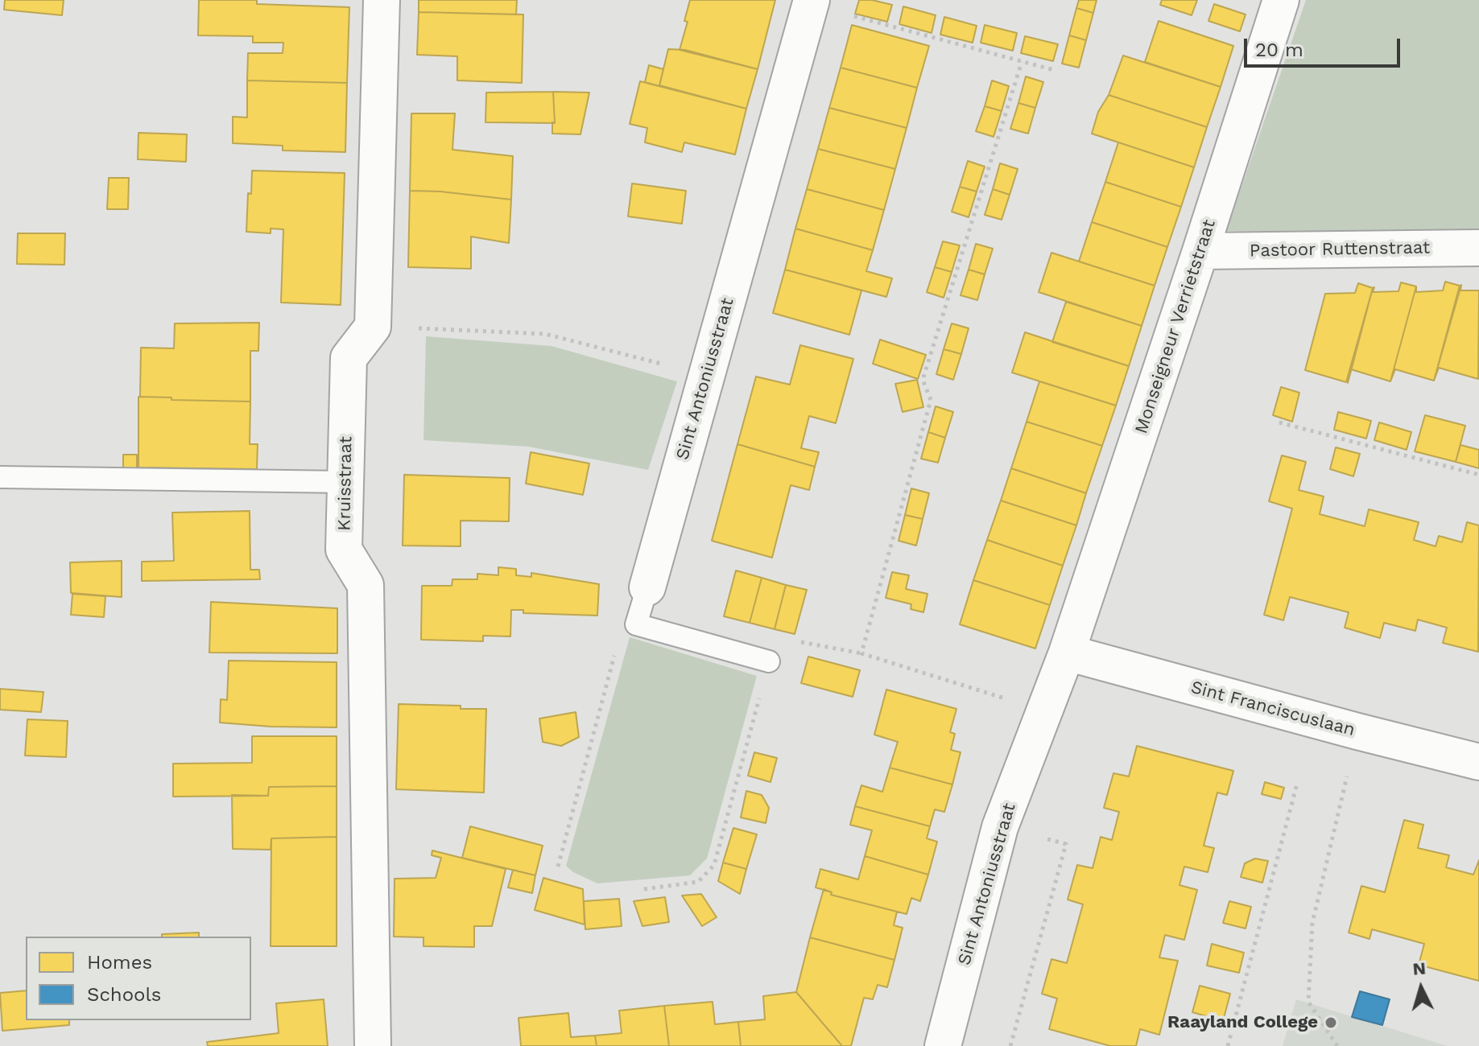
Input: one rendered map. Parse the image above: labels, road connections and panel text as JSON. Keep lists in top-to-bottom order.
{
  "streets": {
    "street": [
      "Pastoor Ruttenstraat",
      "Monseigneur Verrietstraat",
      "Sint Antoniusstraat",
      "Kruisstraat",
      "Sint Franciscuslaan"
    ]
  },
  "crossings": [
    ["Pastoor Ruttenstraat", "Monseigneur Verrietstraat"],
    ["Monseigneur Verrietstraat", "Sint Antoniusstraat"],
    ["Monseigneur Verrietstraat", "Sint Franciscuslaan"],
    ["Sint Antoniusstraat", "Sint Franciscuslaan"]
  ],
  "places": ["Raayland College"],
  "legend": ["Homes", "Schools"],
  "scale_bar": "20 m",
  "north": "top"
}
